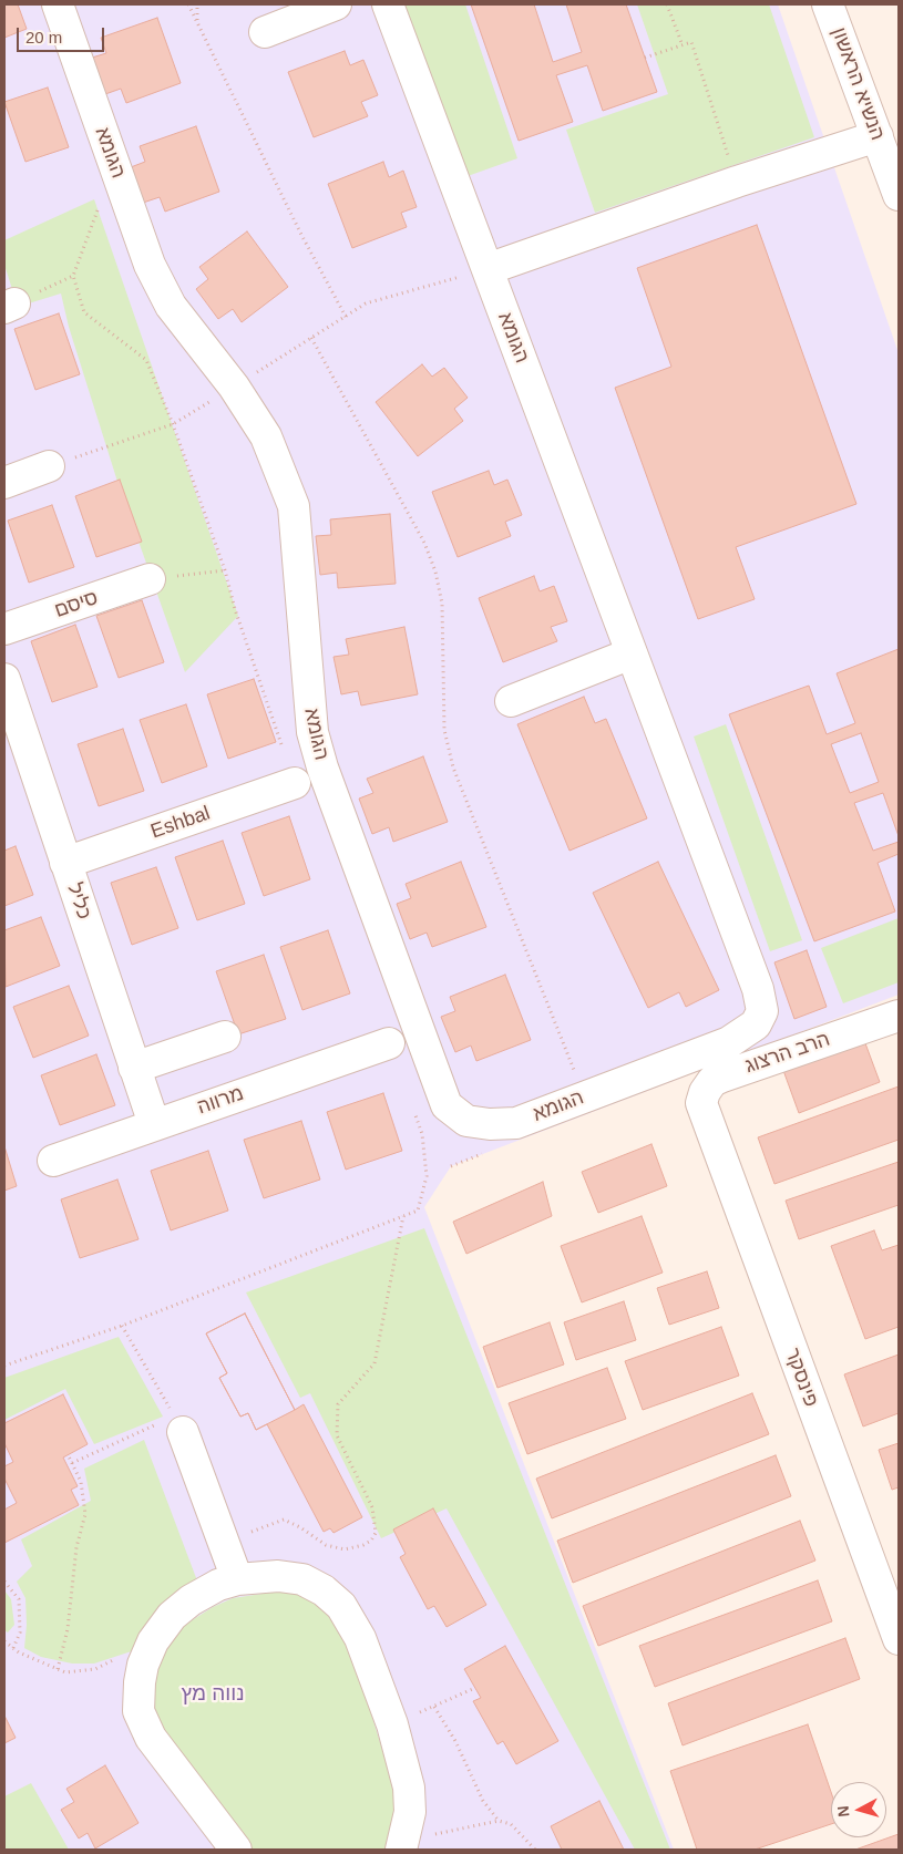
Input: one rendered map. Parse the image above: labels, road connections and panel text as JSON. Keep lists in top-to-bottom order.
{
  "streets": {
    "street": [
      "הנשיא הראשון",
      "הגומא",
      "סיסם",
      "Eshbal",
      "כליל",
      "הרב הרצוג",
      "מרווה",
      "פינסקר"
    ]
  },
  "crossings": [
    ["Eshbal", "כליל"],
    ["כליל", "מרווה"],
    ["הרב הרצוג", "פינסקר"]
  ],
  "districts": ["נווה מץ"],
  "scale_bar": "20 m",
  "north": "left"
}
